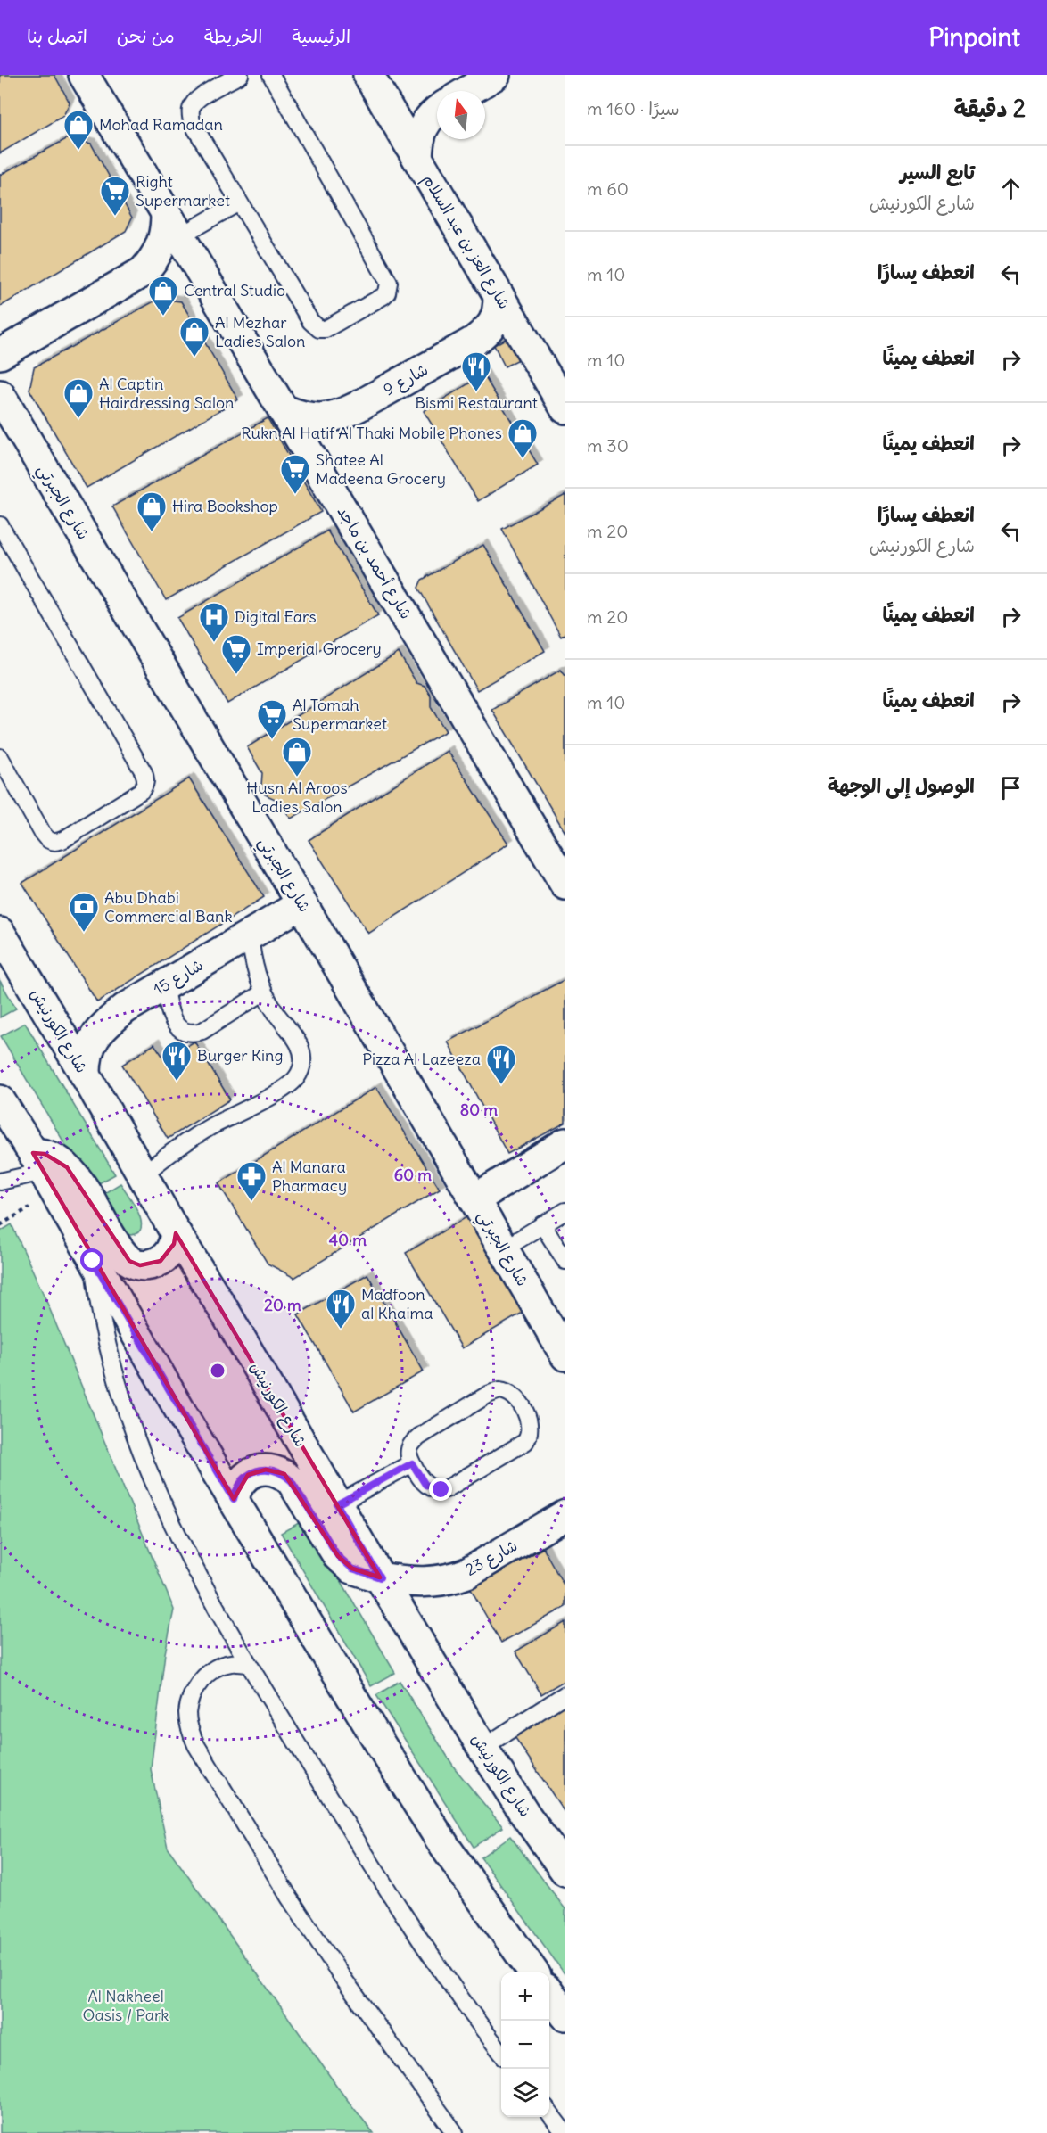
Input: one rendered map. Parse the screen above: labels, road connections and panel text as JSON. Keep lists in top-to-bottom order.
{
  "streets": {
    "street": [
      "شارع العز بن عبد السلام",
      "شارع 9",
      "شارع الجبرتي",
      "شارع أحمد بن ماجد",
      "شارع 15",
      "شارع الكورنيش",
      "شارع 23"
    ]
  },
  "crossings": [
    ["شارع العز بن عبد السلام", "شارع 9"],
    ["شارع 9", "شارع أحمد بن ماجد"],
    ["شارع الجبرتي", "شارع 15"],
    ["شارع 15", "شارع الكورنيش"],
    ["شارع الكورنيش", "شارع 23"]
  ],
  "parks": ["Al Nakheel Oasis / Park"],
  "places": {
    "shop": [
      "Mohad Ramadan",
      "Central Studio",
      "Al Mezhar Ladies Salon",
      "Al Captin Hairdressing Salon",
      "Rukn Al Hatif Al Thaki Mobile Phones",
      "Hira Bookshop",
      "Husn Al Aroos Ladies Salon"
    ],
    "supermarket": [
      "Right Supermarket",
      "Shatee Al Madeena Grocery",
      "Imperial Grocery",
      "Al Tomah Supermarket"
    ],
    "restaurant": [
      "Bismi Restaurant",
      "Burger King",
      "Pizza Al Lazeeza",
      "Madfoon al Khaima"
    ],
    "hospital": ["Digital Ears"],
    "bank": ["Abu Dhabi Commercial Bank"],
    "pharmacy": ["Al Manara Pharmacy"]
  },
  "north": "top",
  "page": {
    "header": "Pinpoint",
    "nav": [
      "الرئيسية",
      "الخريطة",
      "من نحن",
      "اتصل بنا"
    ],
    "heading": ["2 دقيقة", "سيرًا · 160 m"],
    "list": [
      ["تابع السير", "شارع الكورنيش", "60 m"],
      ["انعطف يسارًا", "10 m"],
      ["انعطف يمينًا", "10 m"],
      ["انعطف يمينًا", "30 m"],
      ["انعطف يسارًا", "شارع الكورنيش", "20 m"],
      ["انعطف يمينًا", "20 m"],
      ["انعطف يمينًا", "10 m"],
      "الوصول إلى الوجهة"
    ],
    "map_buttons": ["+", "−"]
  },
  "rings": [
    "80 m",
    "60 m",
    "40 m",
    "20 m"
  ]
}
